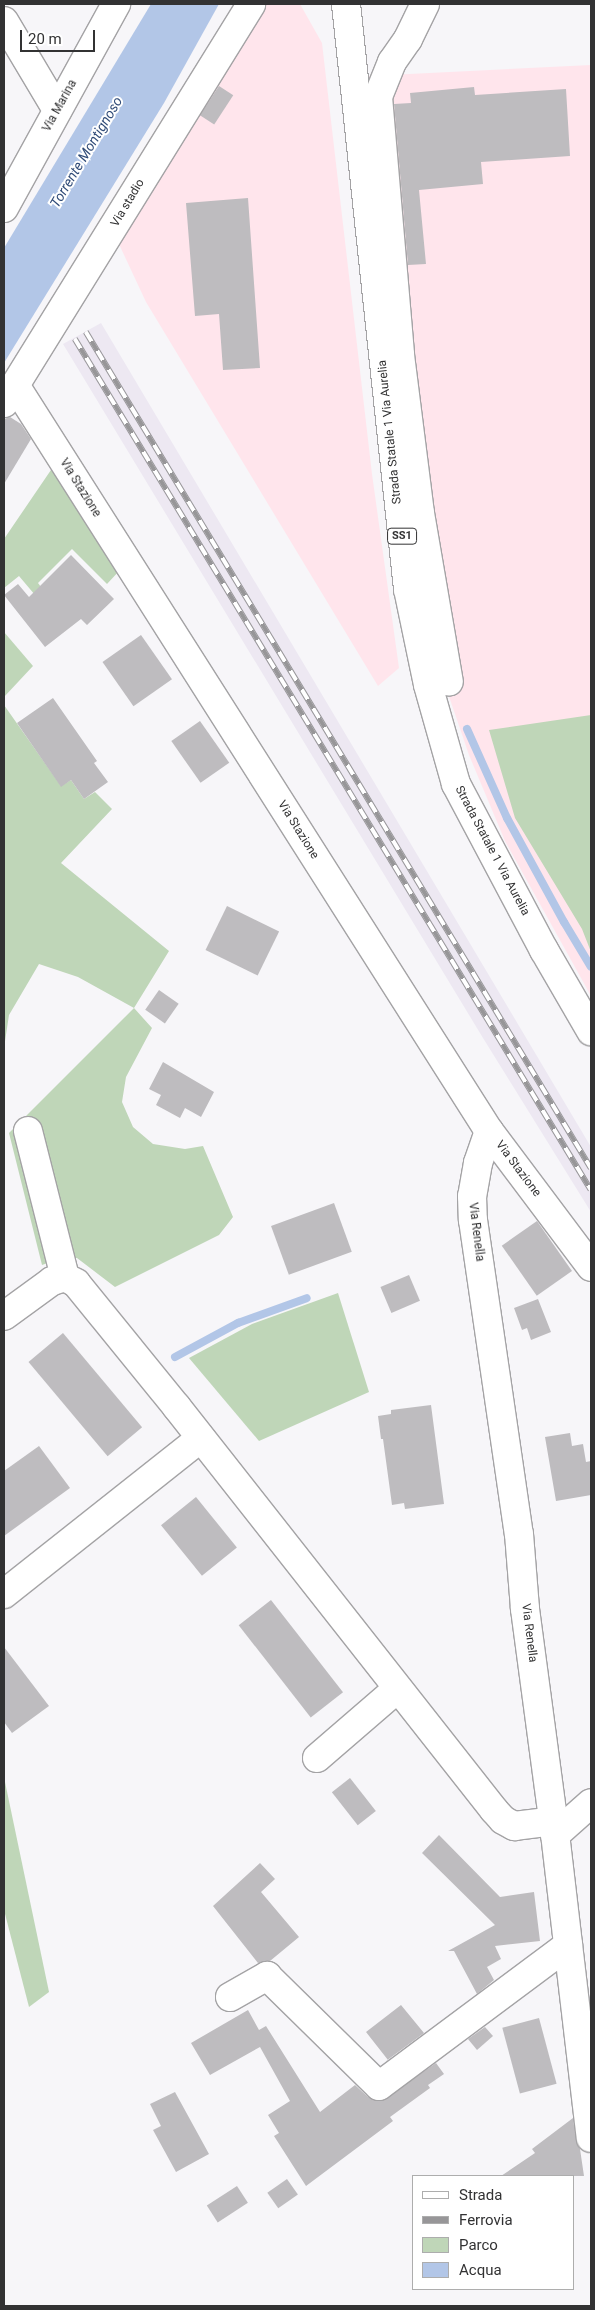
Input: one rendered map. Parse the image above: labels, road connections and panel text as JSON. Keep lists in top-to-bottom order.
{
  "streets": {
    "street": [
      "Via Marina",
      "Via stadio",
      "Strada Statale 1 Via Aurelia",
      "Via Stazione",
      "SS1",
      "Via Renella"
    ]
  },
  "crossings": [
    ["Via stadio", "Via Stazione"],
    ["Via Stazione", "Via Renella"]
  ],
  "water": ["Torrente Montignoso"],
  "legend": [
    "Strada",
    "Ferrovia",
    "Parco",
    "Acqua"
  ],
  "scale_bar": "20 m"
}
